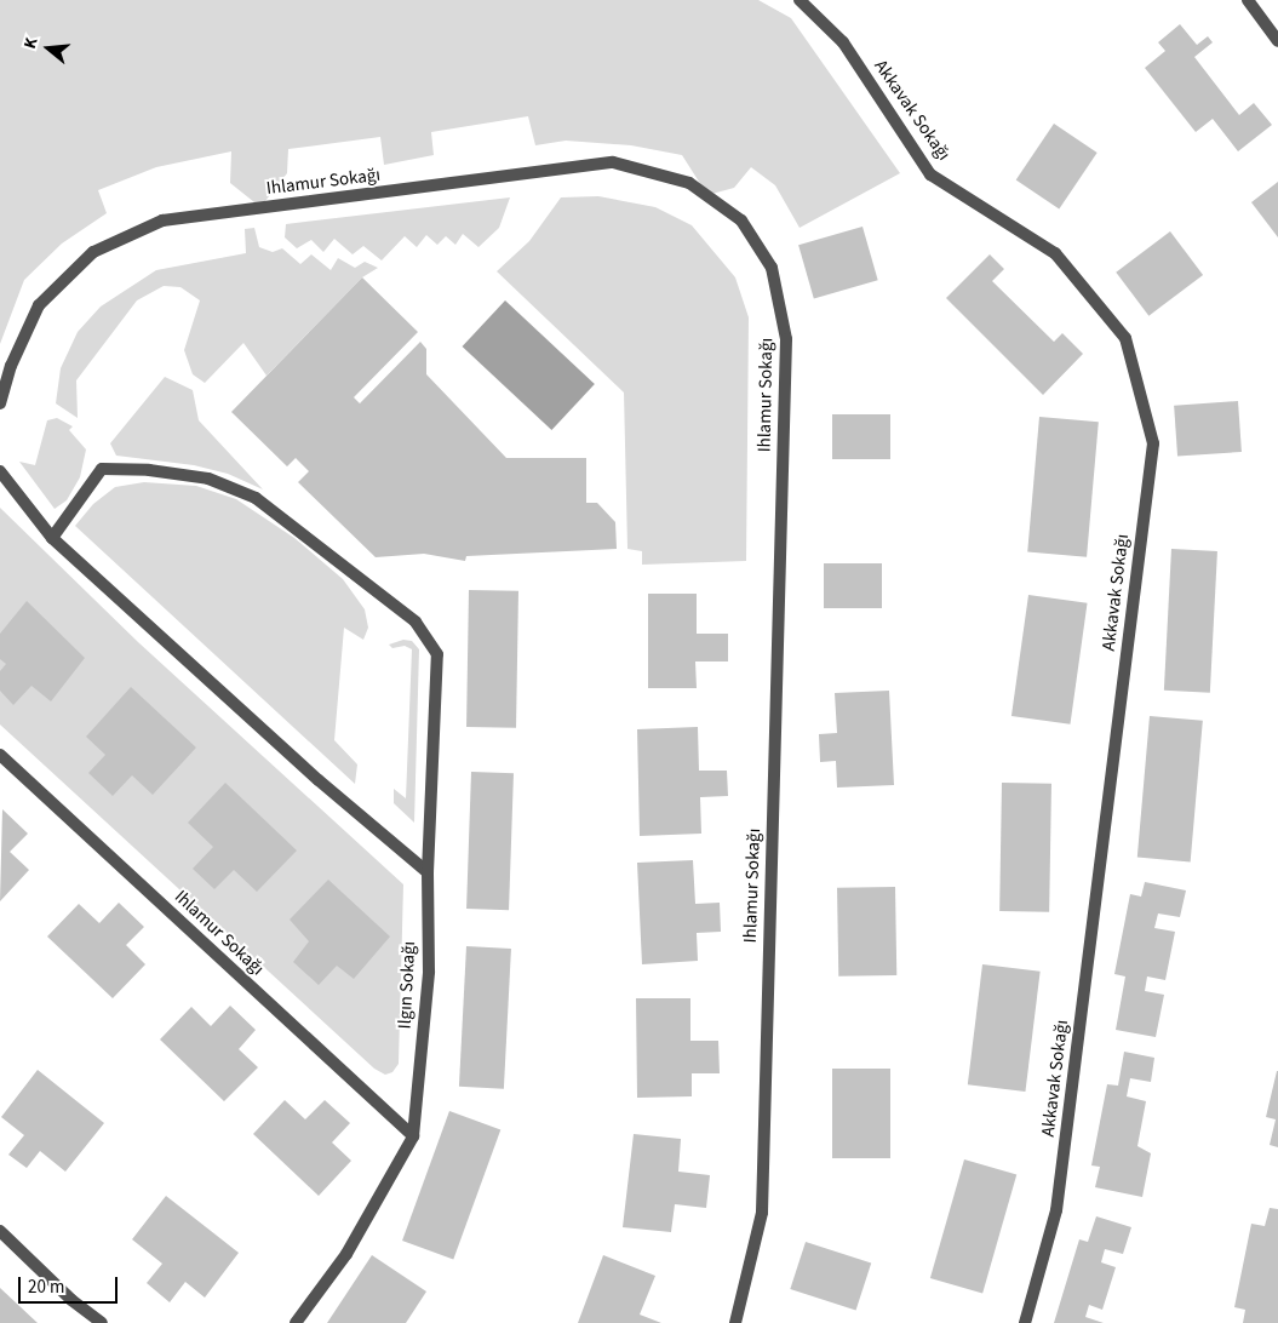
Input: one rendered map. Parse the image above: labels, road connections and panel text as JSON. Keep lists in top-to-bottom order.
{
  "streets": {
    "street": ["Akkavak Sokağı", "Ihlamur Sokağı", "Ilgın Sokağı"]
  },
  "crossings": [
    ["Ihlamur Sokağı", "Ilgın Sokağı"]
  ],
  "scale_bar": "20 m",
  "north": "left"
}
